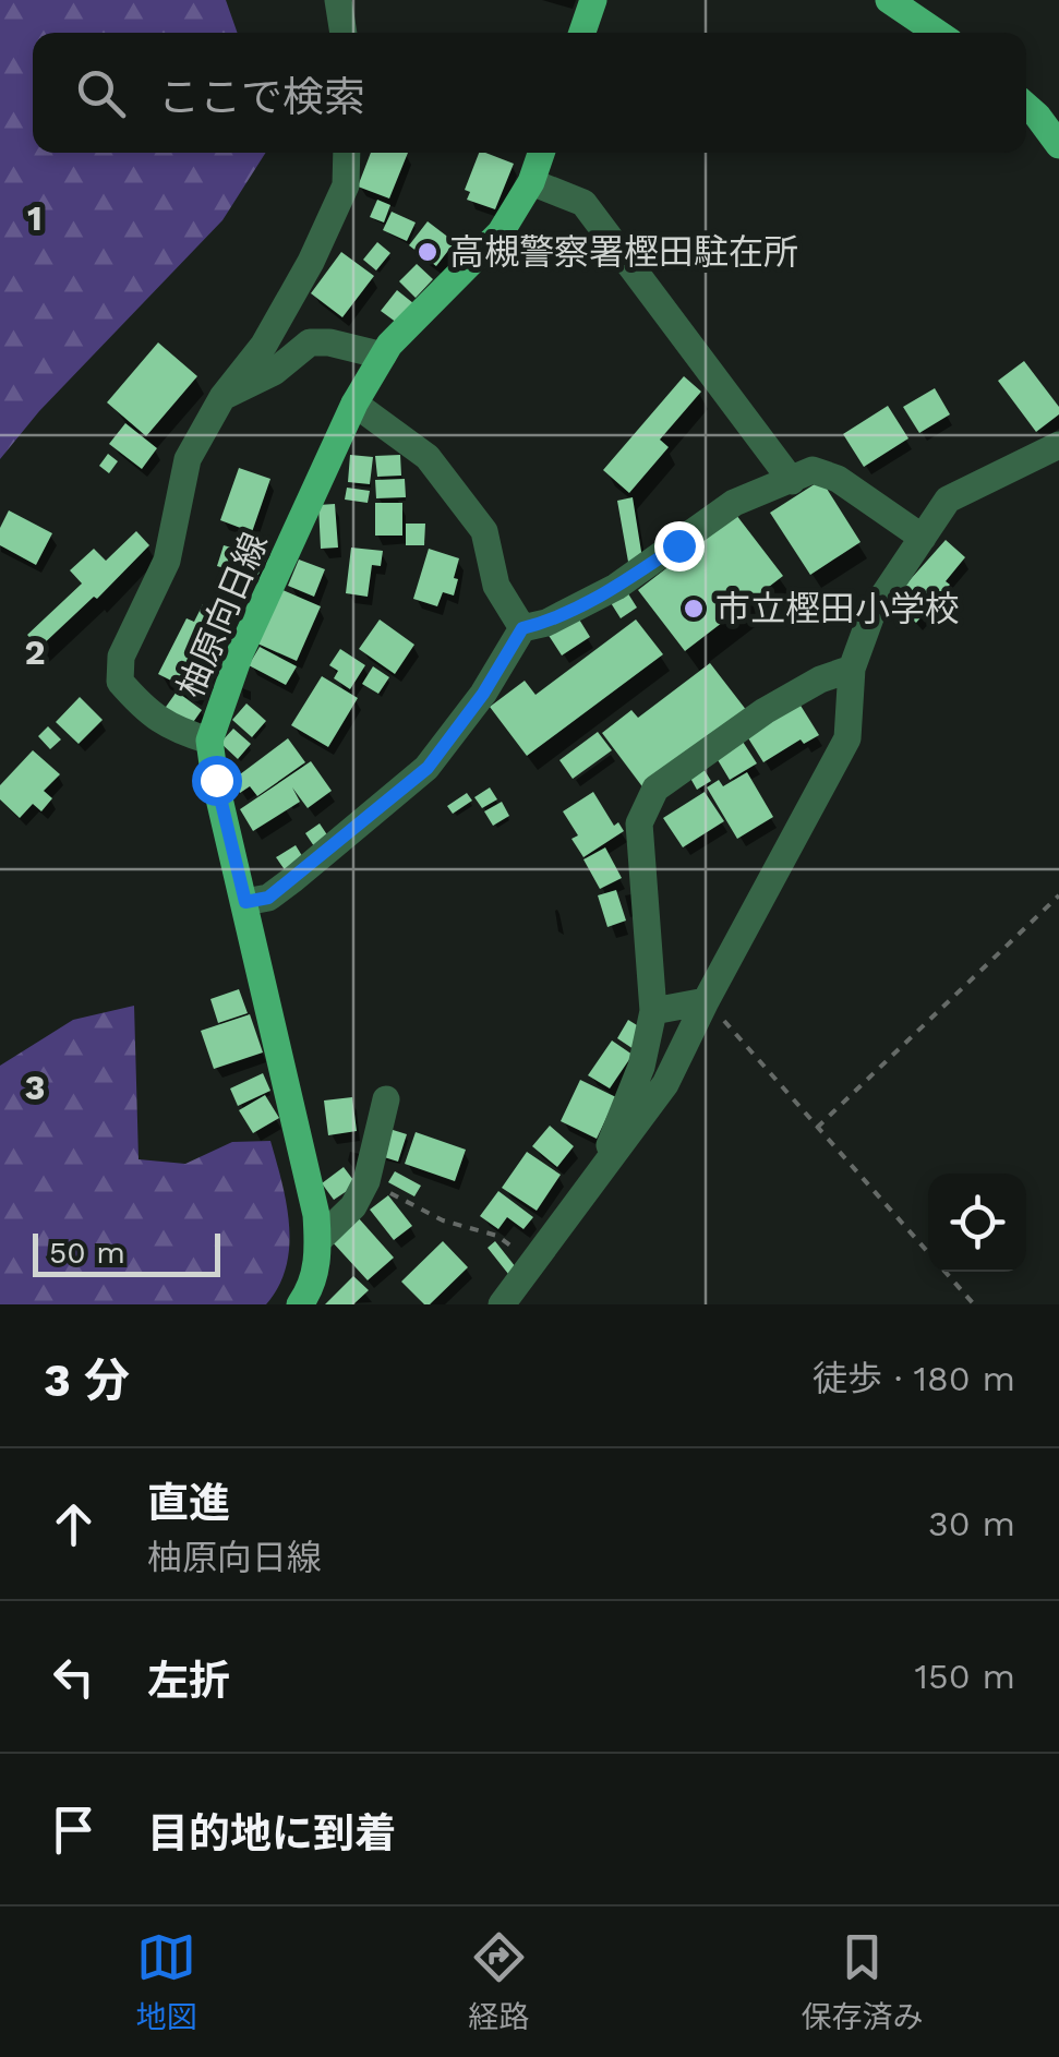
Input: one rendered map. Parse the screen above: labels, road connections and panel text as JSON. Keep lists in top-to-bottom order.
{
  "streets": {
    "main road": ["柚原向日線"]
  },
  "places": ["高槻警察署樫田駐在所", "市立樫田小学校"],
  "scale_bar": "50 m",
  "page": {
    "search": "ここで検索",
    "scale": "50 m",
    "heading": ["3 分", "徒歩 · 180 m"],
    "list": [
      ["直進", "柚原向日線", "30 m"],
      ["左折", "150 m"],
      "目的地に到着"
    ],
    "nav": ["地図", "経路", "保存済み"]
  },
  "grid": {
    "rows": ["1", "2", "3"]
  }
}
